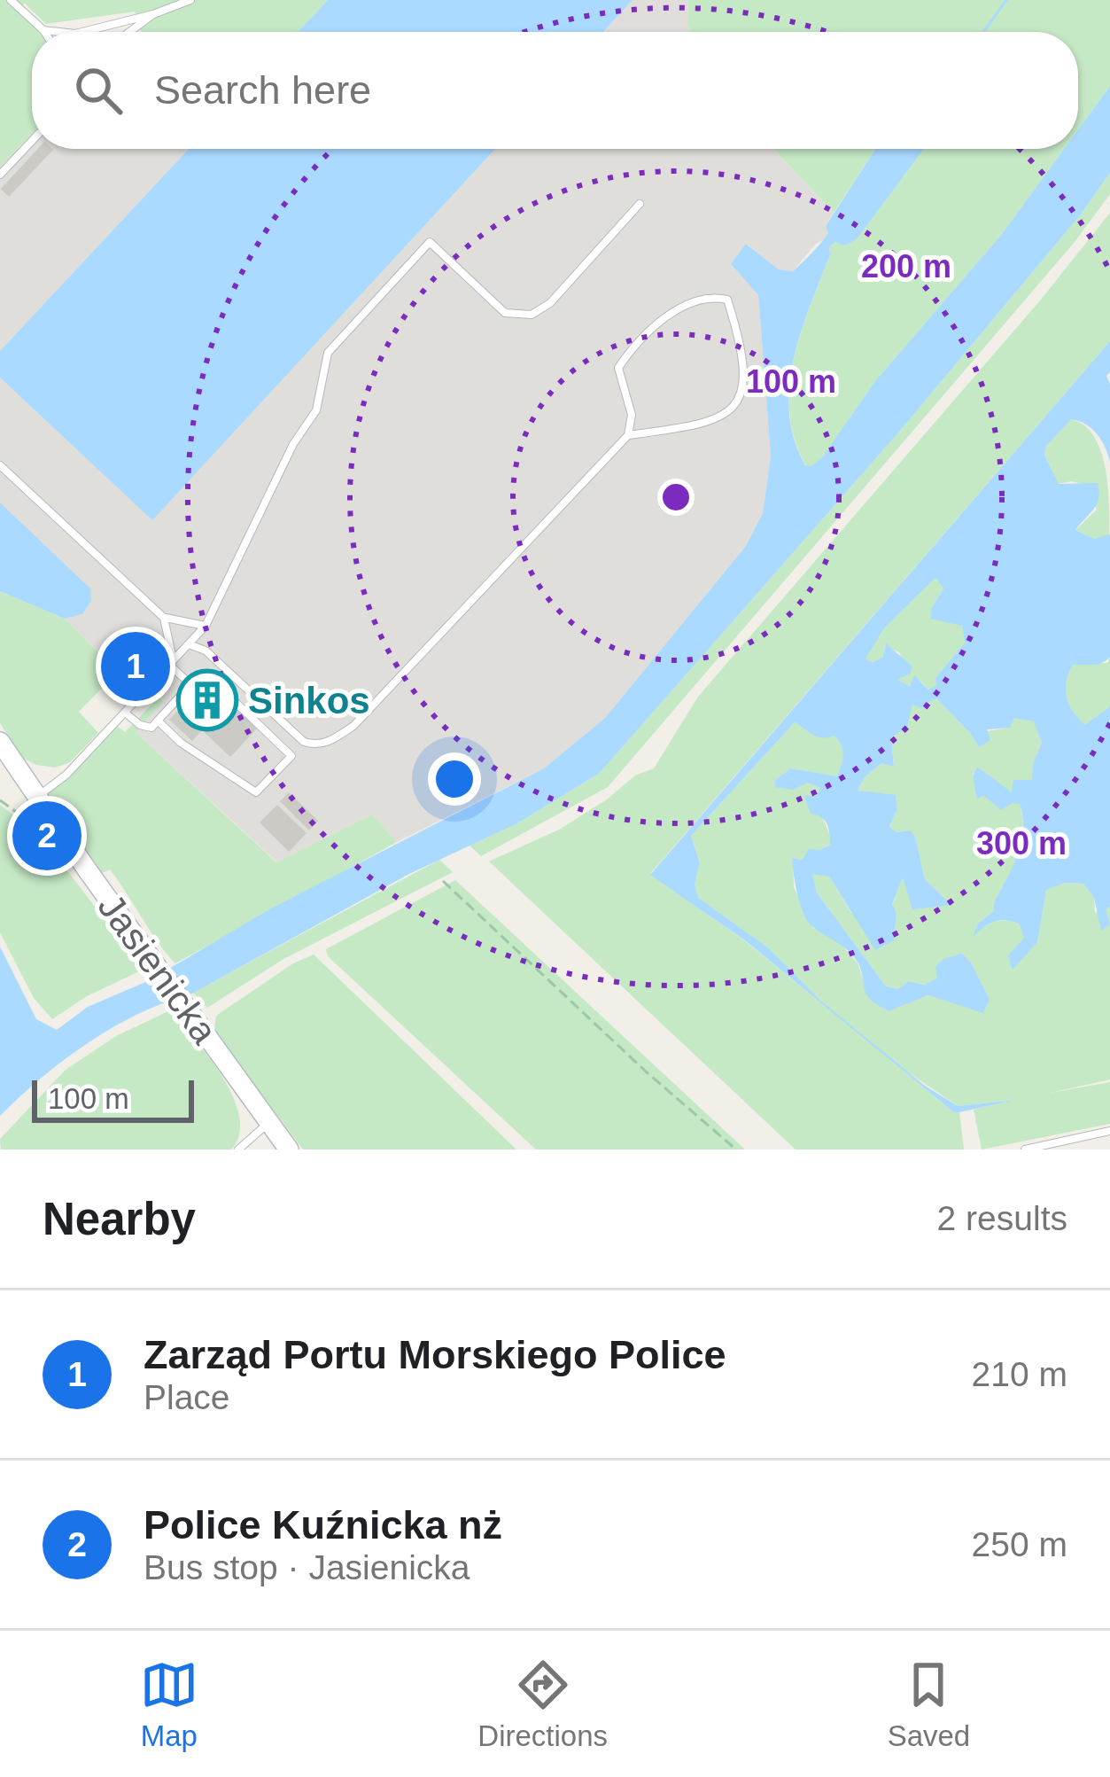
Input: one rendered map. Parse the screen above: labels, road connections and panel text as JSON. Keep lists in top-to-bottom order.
{
  "streets": {
    "main road": ["Jasienicka"]
  },
  "places": {
    "building": ["Sinkos"]
  },
  "scale_bar": "100 m",
  "page": {
    "search": "Search here",
    "pins": ["1", "2"],
    "scale": "100 m",
    "heading": ["Nearby", "2 results"],
    "list": [
      {
        "mark": "1",
        "name": "Zarząd Portu Morskiego Police",
        "note": "Place",
        "value": "210 m"
      },
      {
        "mark": "2",
        "name": "Police Kuźnicka nż",
        "note": "Bus stop · Jasienicka",
        "value": "250 m"
      }
    ],
    "nav": ["Map", "Directions", "Saved"]
  },
  "rings": ["200 m", "100 m", "300 m"]
}
